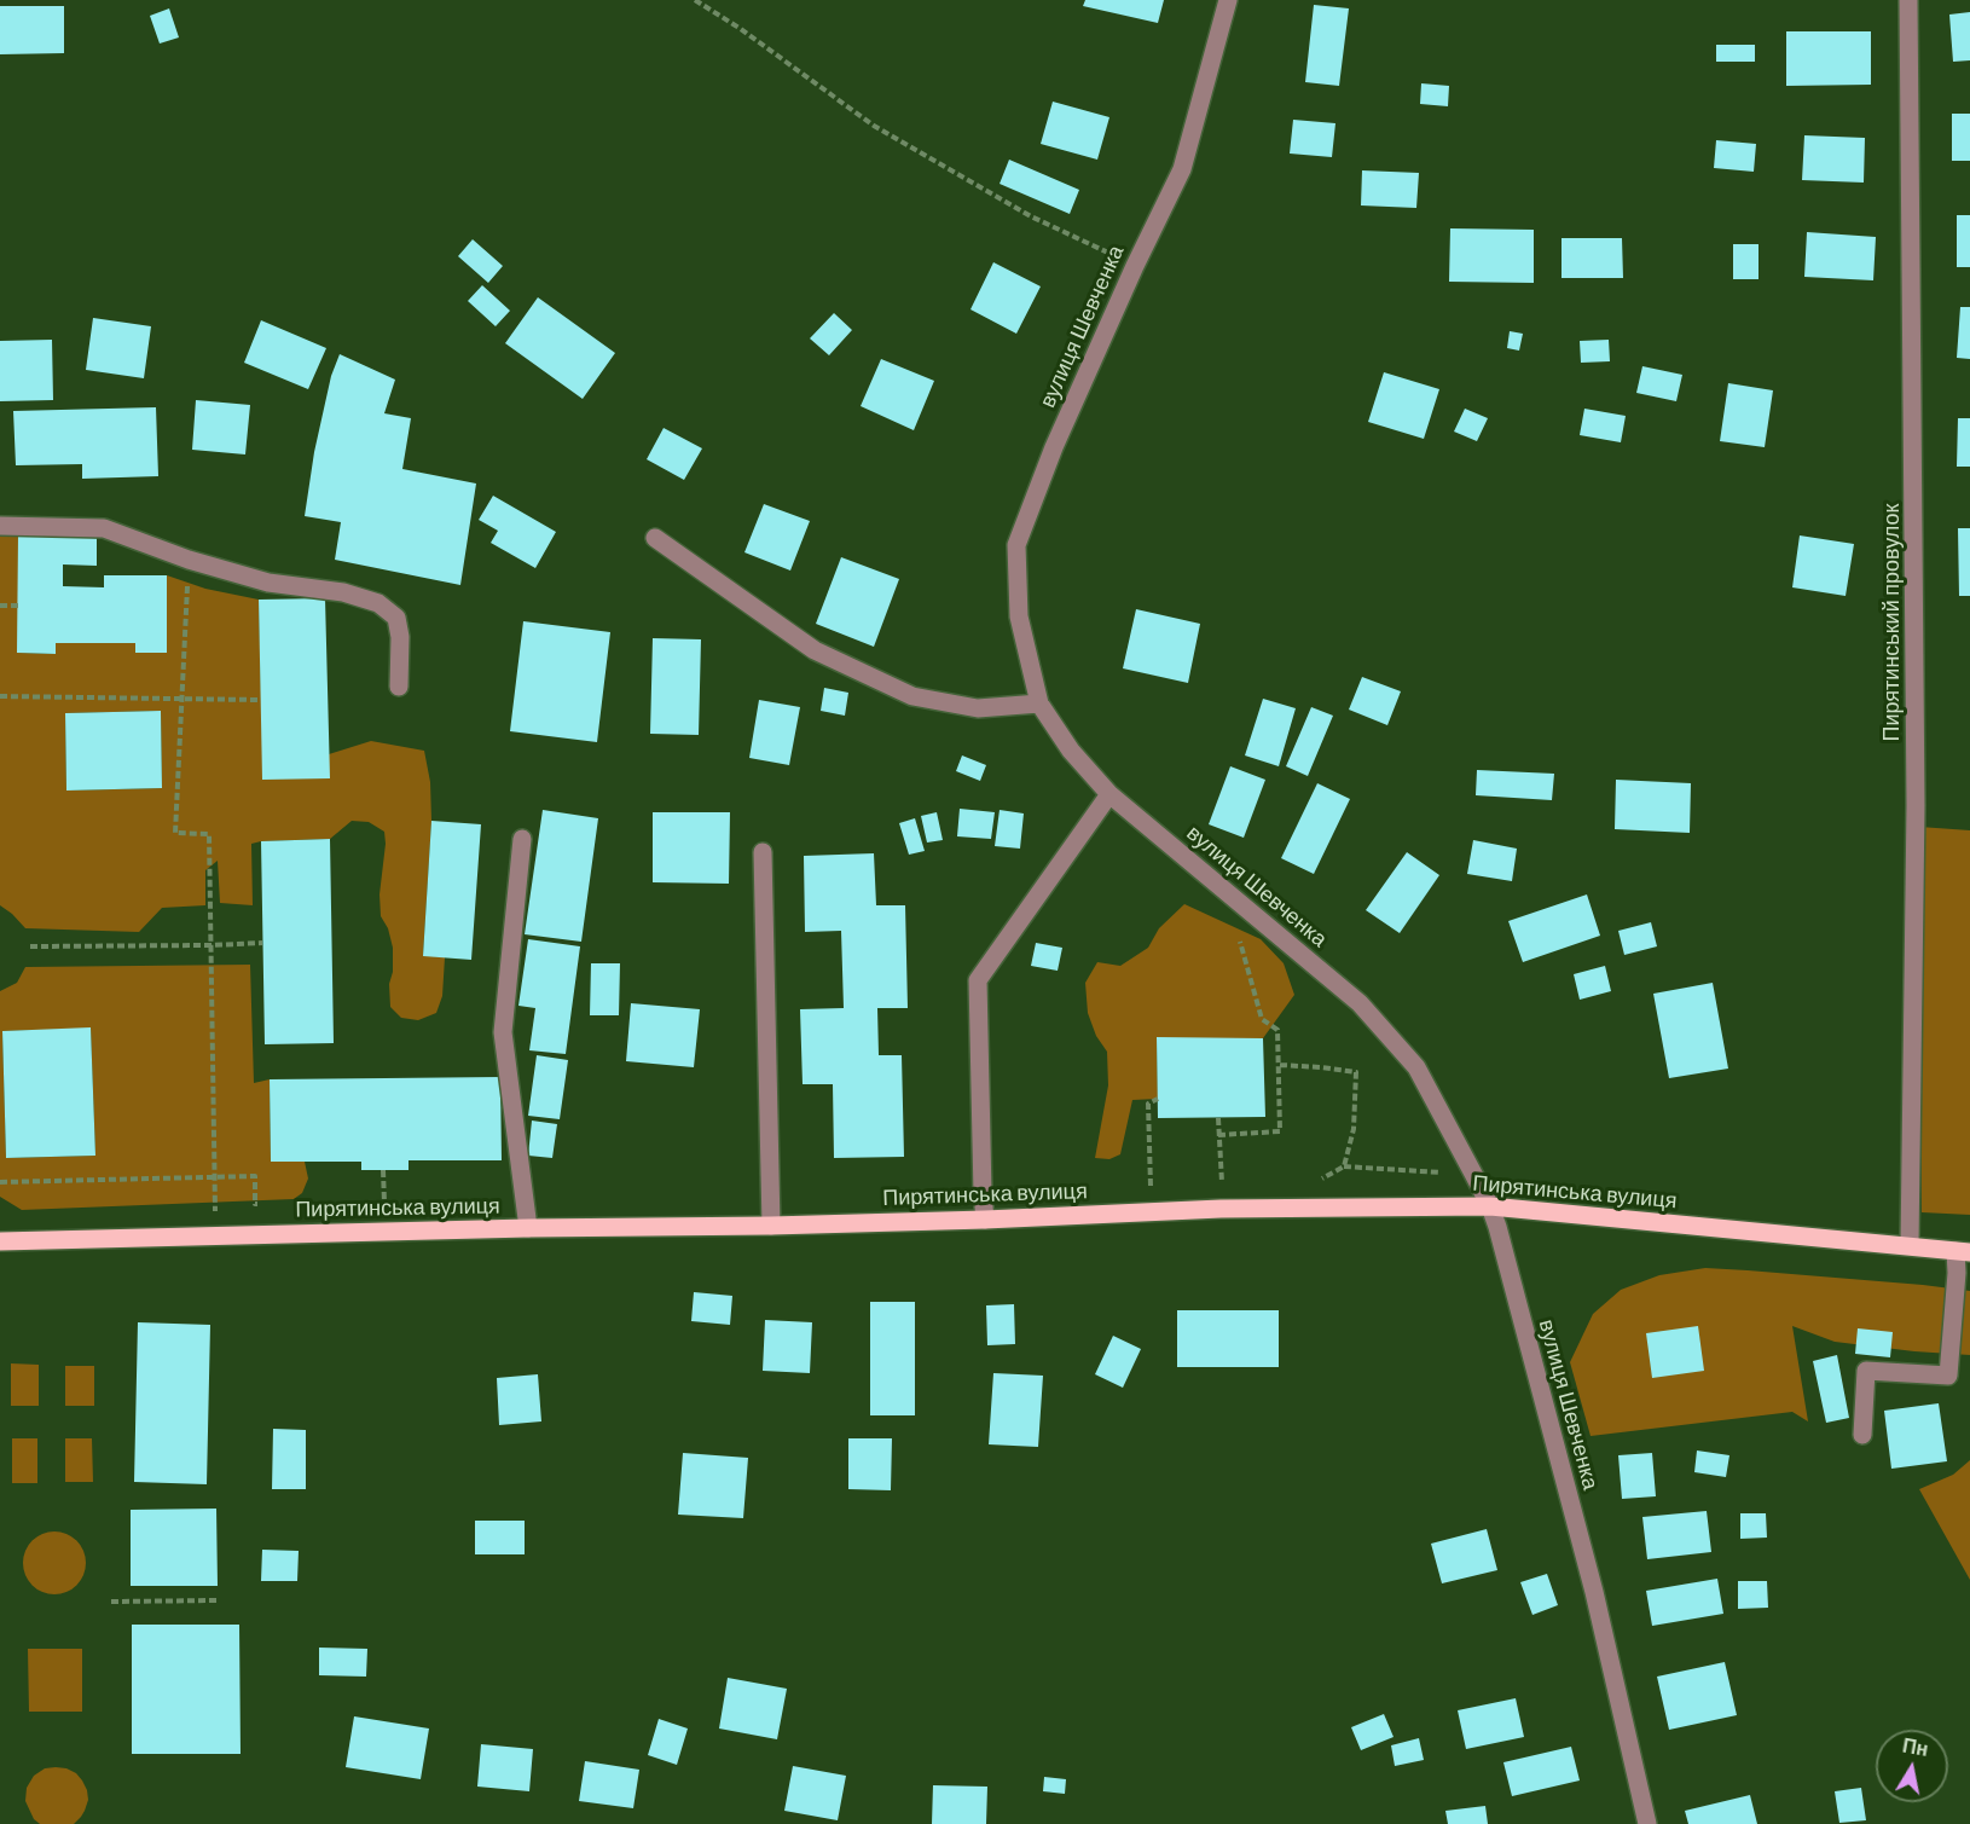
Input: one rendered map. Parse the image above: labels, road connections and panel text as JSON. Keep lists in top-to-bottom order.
{
  "streets": {
    "main road": ["Пирятинська вулиця"],
    "street": ["вулиця Шевченка", "Пирятинський провулок"]
  },
  "crossings": [
    ["вулиця Шевченка", "Пирятинська вулиця"],
    ["Пирятинський провулок", "Пирятинська вулиця"]
  ],
  "north": "top"
}
